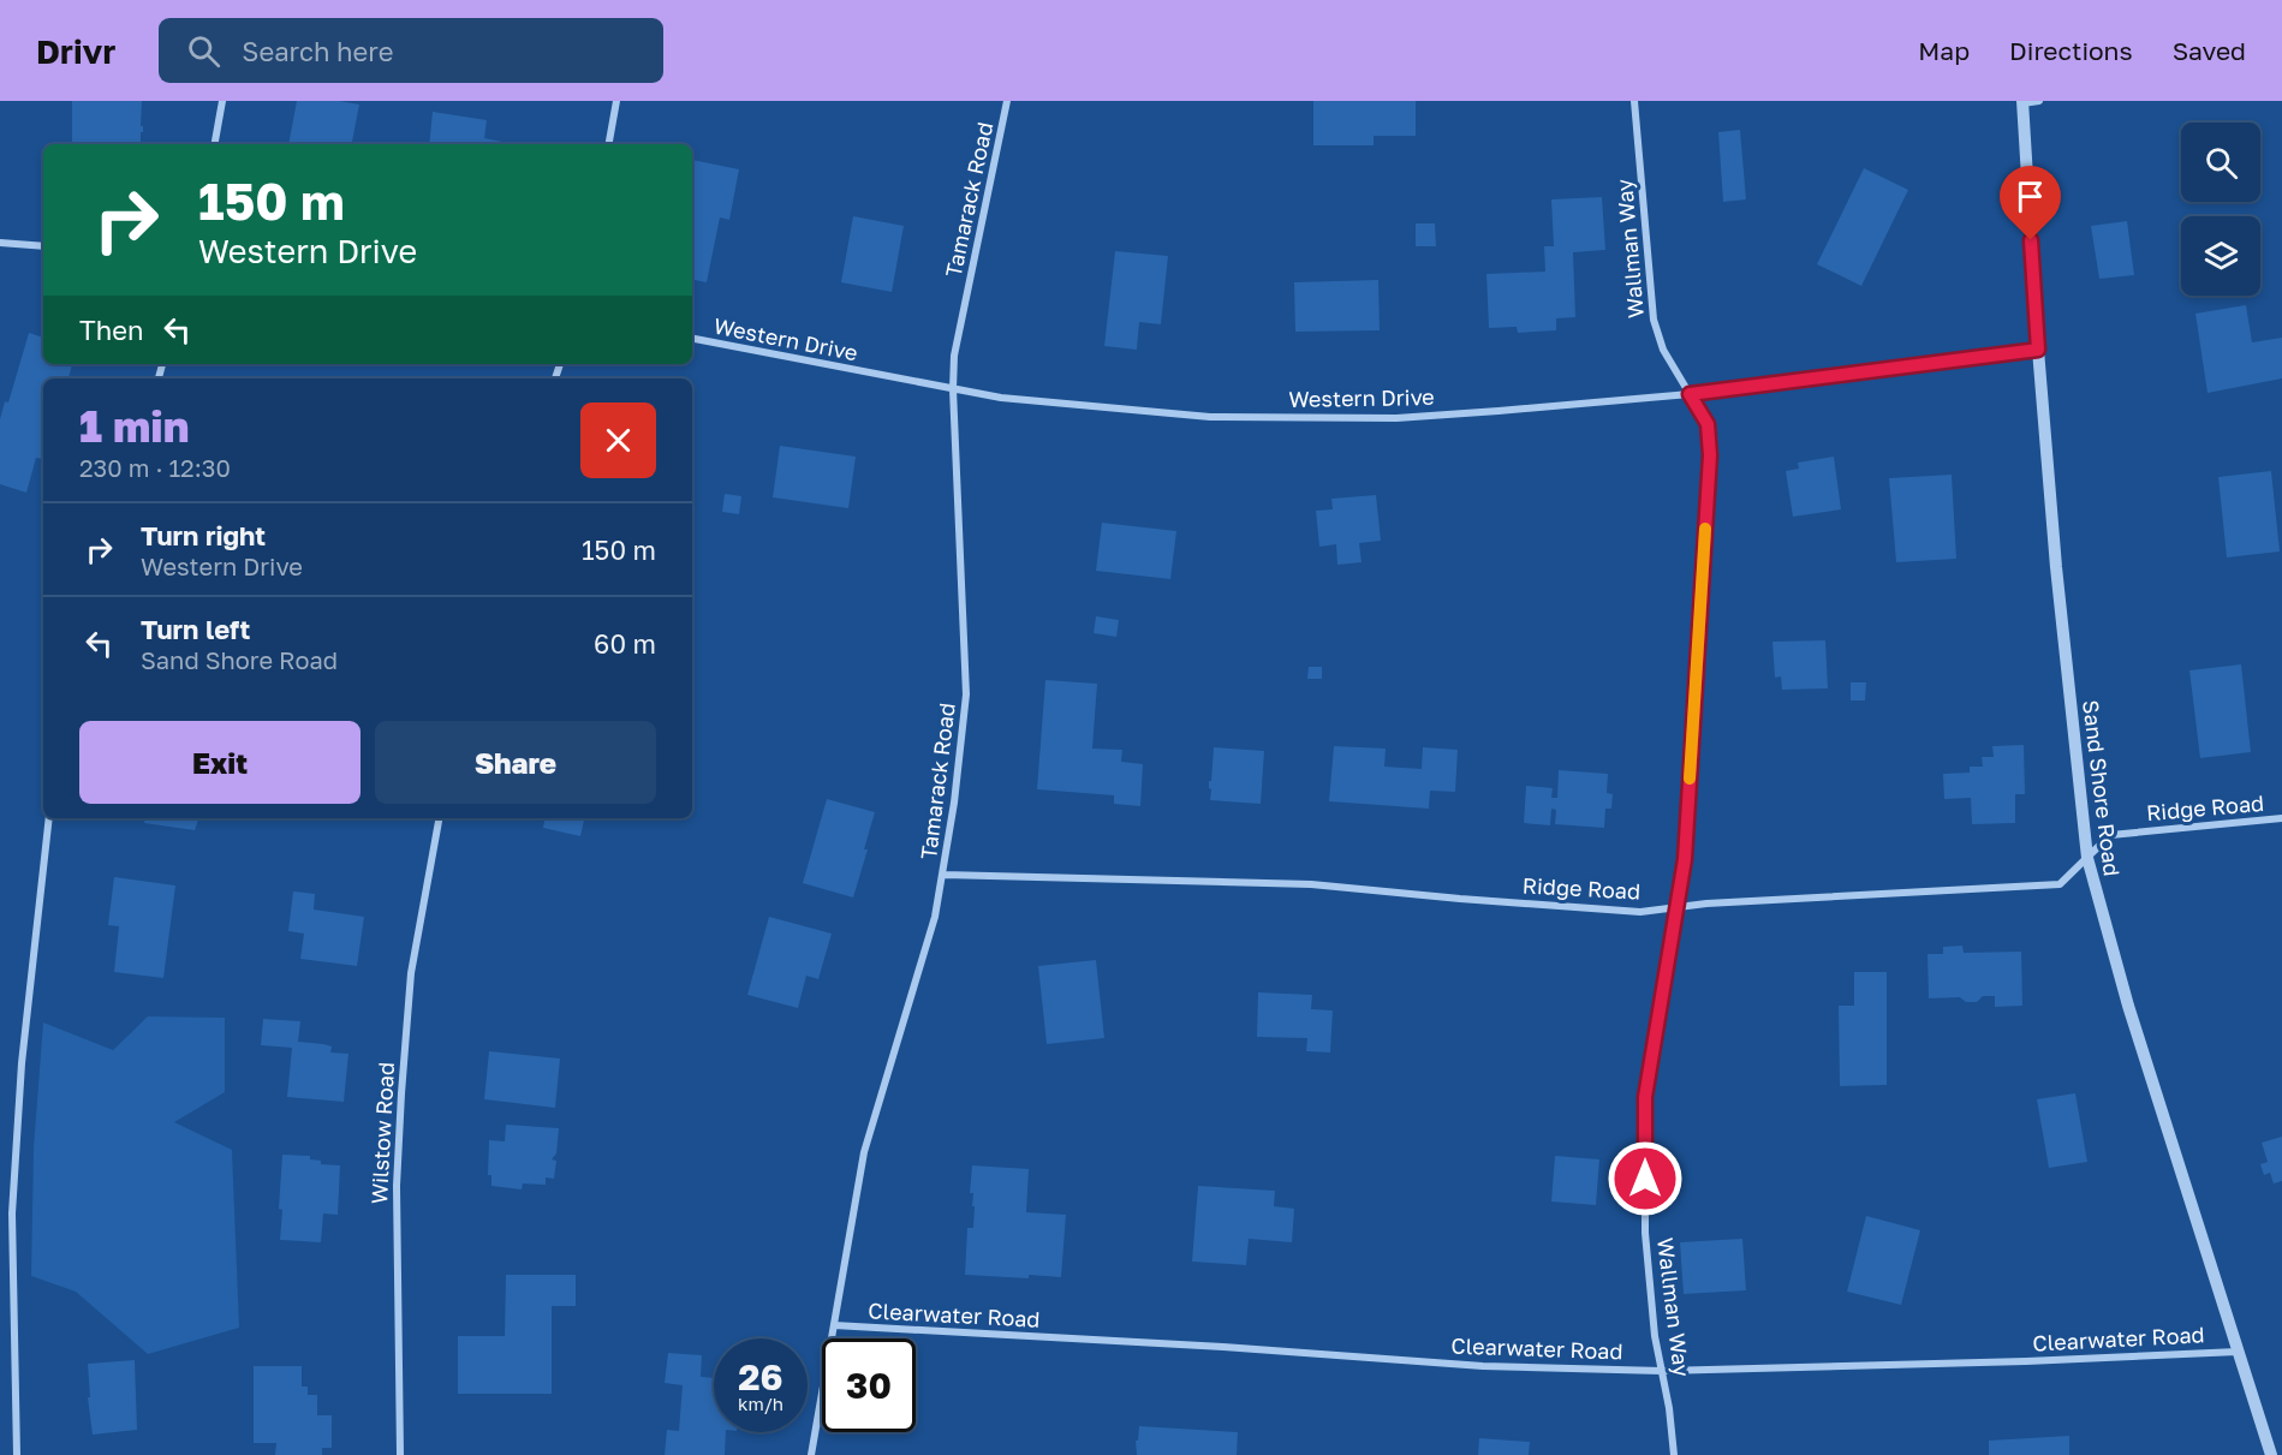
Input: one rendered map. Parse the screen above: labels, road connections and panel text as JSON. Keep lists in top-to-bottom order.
{
  "streets": {
    "street": [
      "Tamarack Road",
      "Wallman Way",
      "Western Drive",
      "Sand Shore Road",
      "Ridge Road",
      "Wilstow Road",
      "Clearwater Road"
    ]
  },
  "crossings": [
    ["Tamarack Road", "Western Drive"],
    ["Tamarack Road", "Ridge Road"],
    ["Tamarack Road", "Clearwater Road"],
    ["Wallman Way", "Western Drive"],
    ["Wallman Way", "Ridge Road"],
    ["Wallman Way", "Clearwater Road"],
    ["Western Drive", "Sand Shore Road"],
    ["Sand Shore Road", "Ridge Road"],
    ["Sand Shore Road", "Clearwater Road"]
  ],
  "page": {
    "header": "Drivr",
    "search": "Search here",
    "nav": ["Map", "Directions", "Saved"],
    "turn": ["150 m", "Western Drive"],
    "then": "Then",
    "heading": ["1 min", "230 m · 12:30"],
    "list": [
      {
        "name": "Turn right",
        "note": "Western Drive",
        "value": "150 m"
      },
      {
        "name": "Turn left",
        "note": "Sand Shore Road",
        "value": "60 m"
      }
    ],
    "buttons": ["Exit", "Share"],
    "speed": "26 km/h",
    "limit": "30"
  }
}
